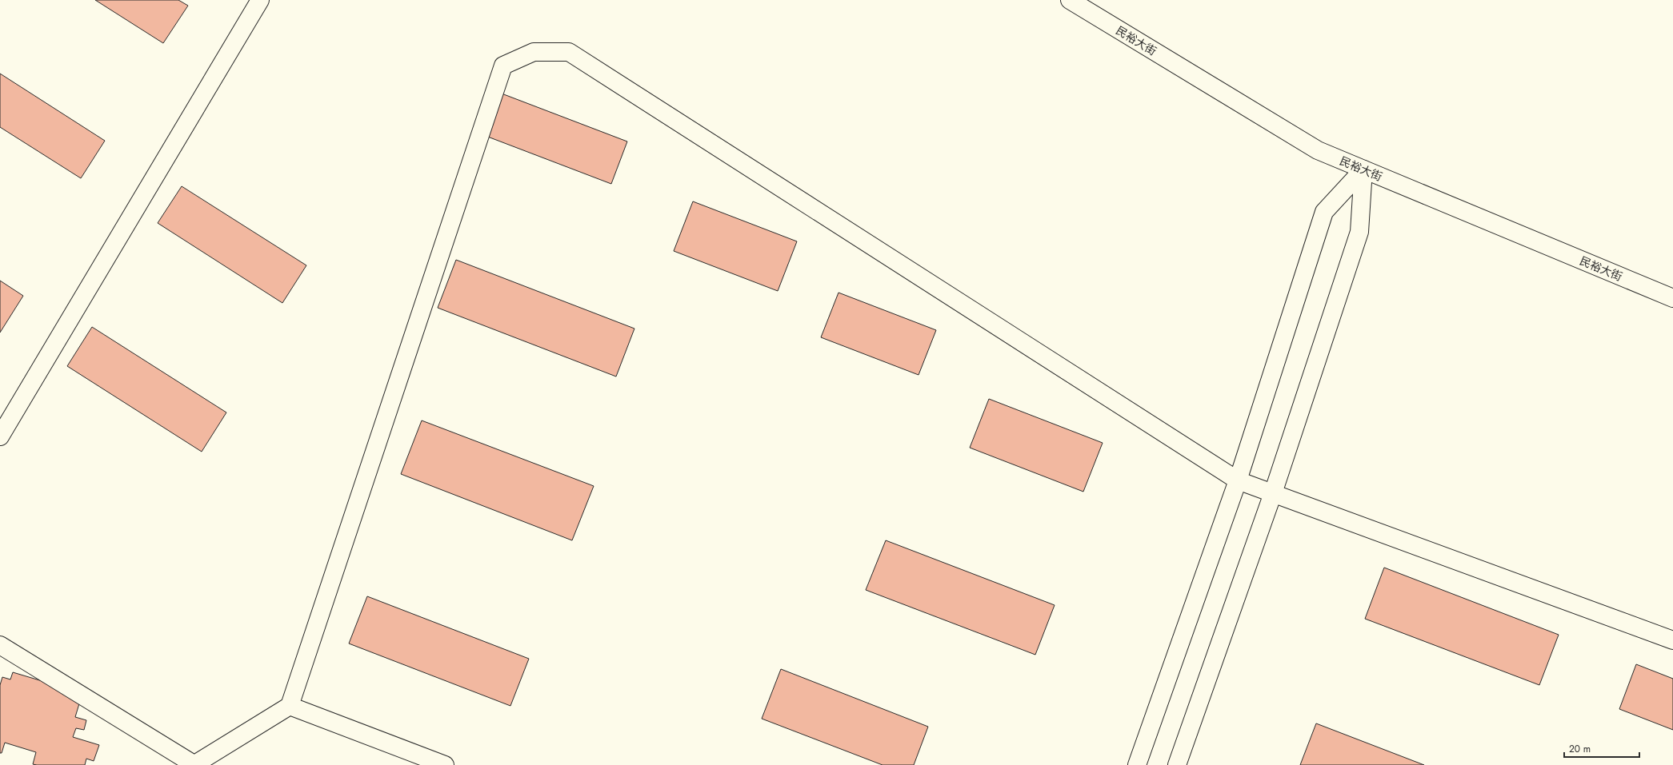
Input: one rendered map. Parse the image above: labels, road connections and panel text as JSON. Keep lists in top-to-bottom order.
{
  "streets": {
    "street": ["民裕大街"]
  },
  "scale_bar": "20 m"
}
